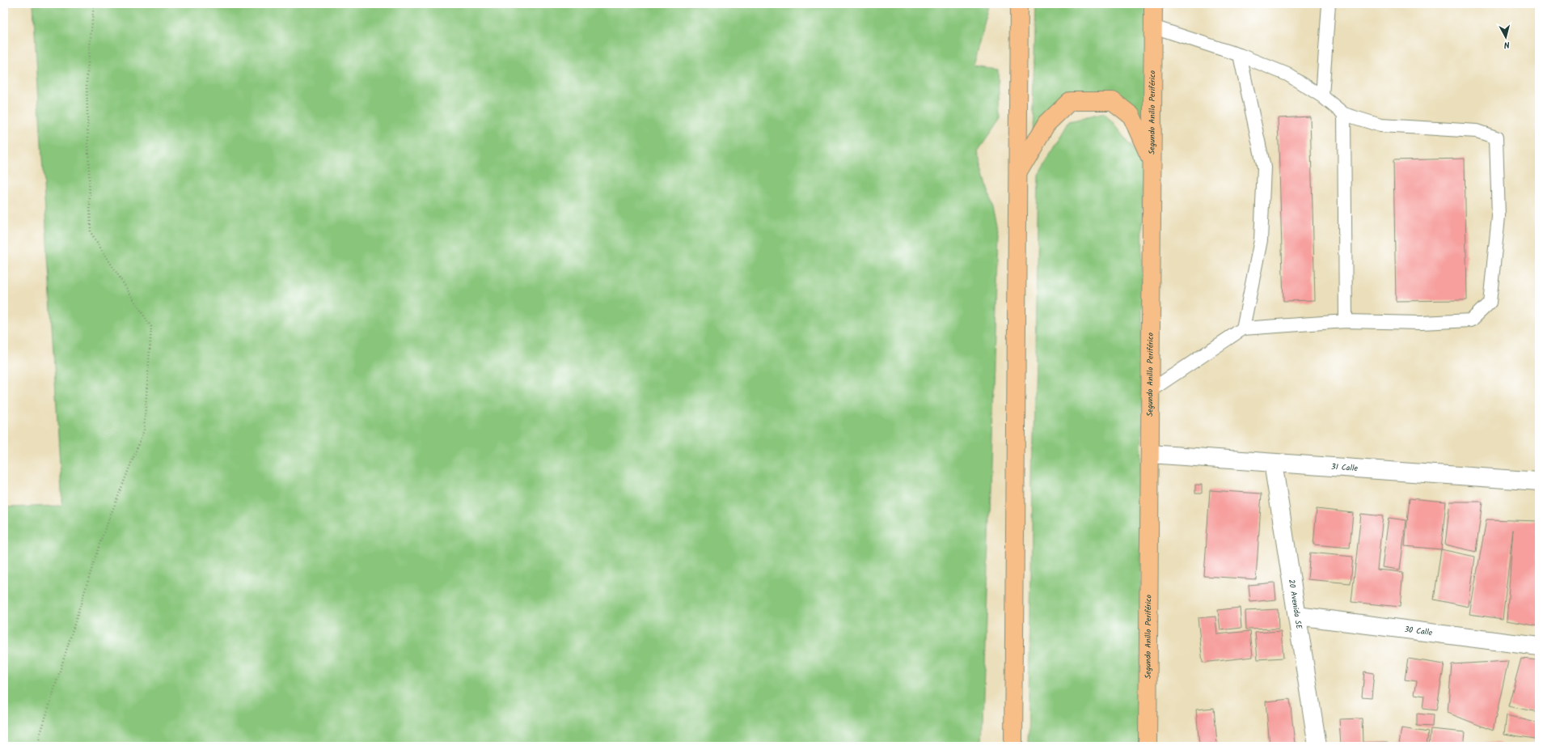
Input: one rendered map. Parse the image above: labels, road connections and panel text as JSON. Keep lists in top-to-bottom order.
{
  "streets": {
    "main road": ["Segundo Anillo Periférico"],
    "street": ["31 Calle", "20 Avenida SE", "30 Calle"]
  },
  "crossings": [
    ["Segundo Anillo Periférico", "31 Calle"],
    ["31 Calle", "20 Avenida SE"],
    ["20 Avenida SE", "30 Calle"]
  ],
  "north": "bottom"
}
